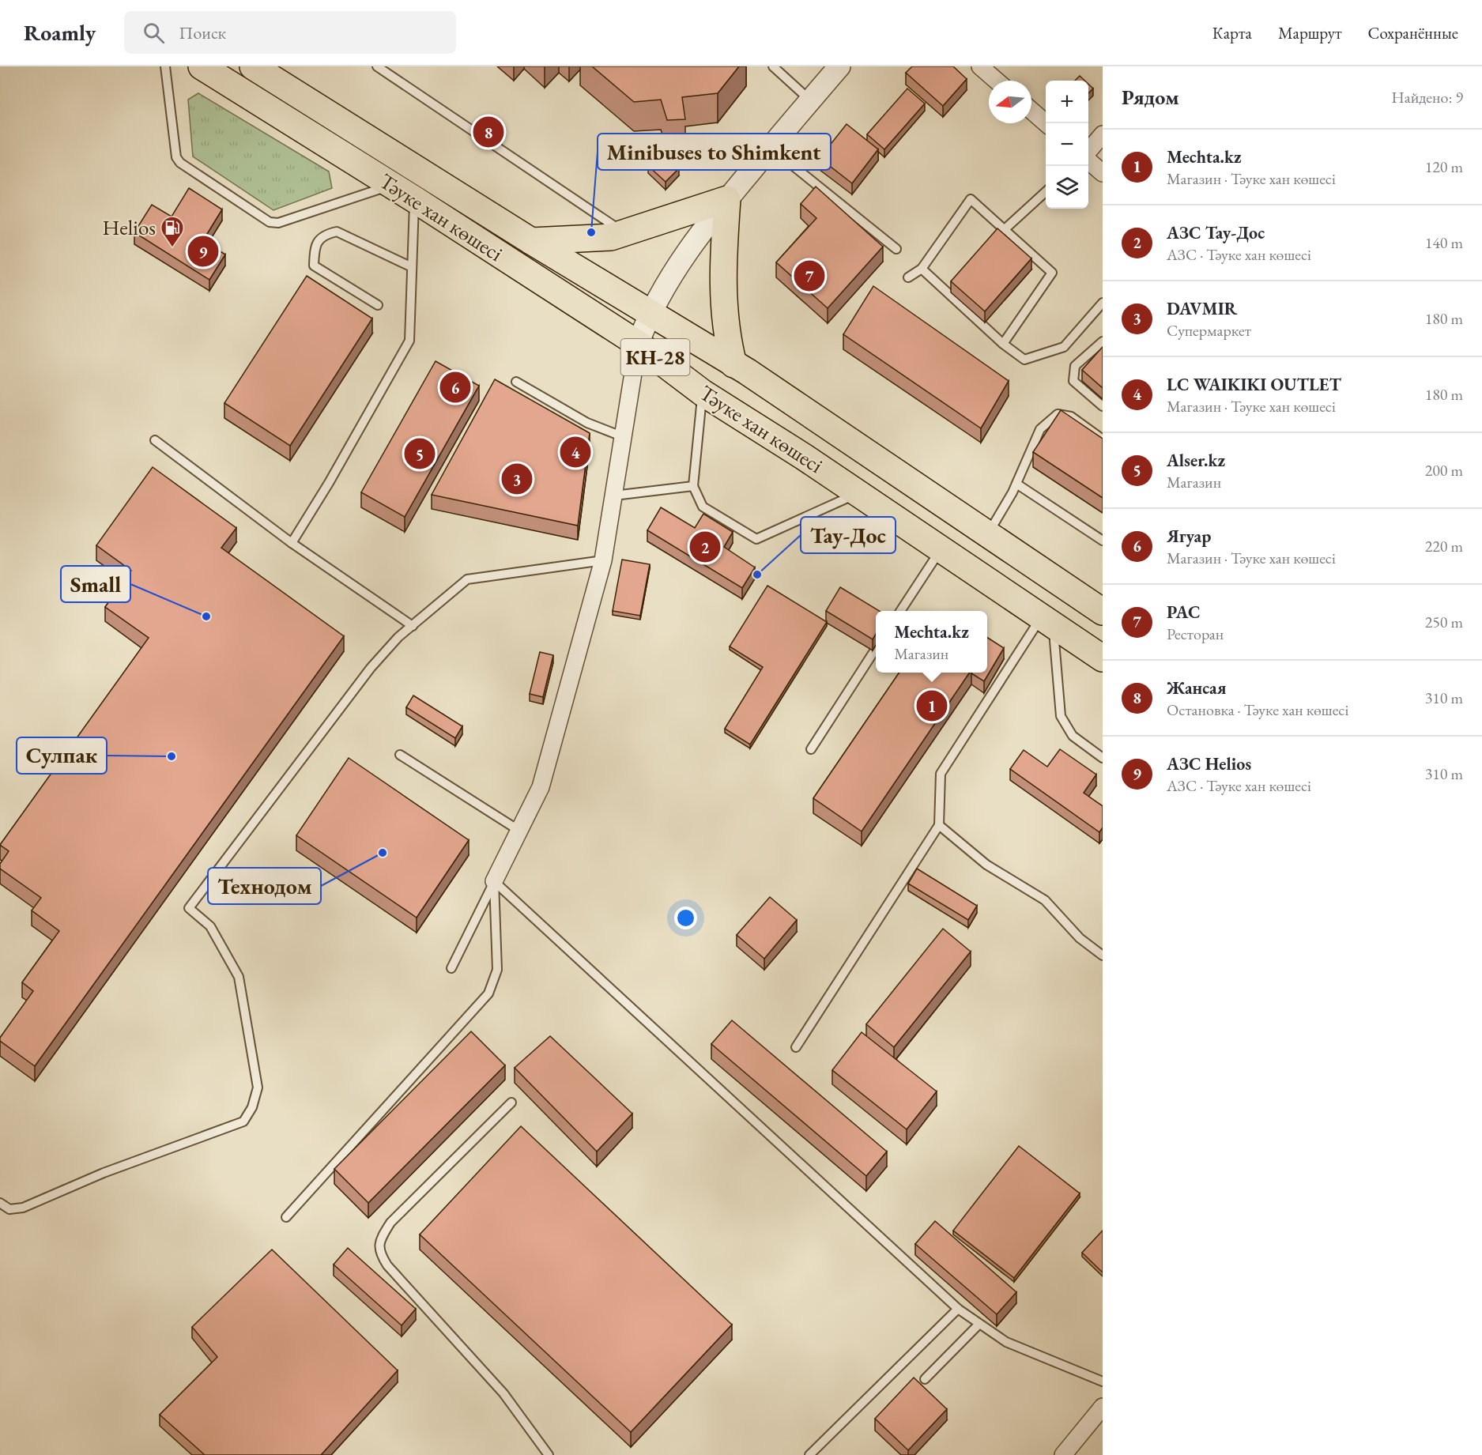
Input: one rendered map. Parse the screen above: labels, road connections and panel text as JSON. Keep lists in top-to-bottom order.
{
  "streets": {
    "main road": ["Тәуке хан көшесі", "КН-28"]
  },
  "places": {
    "other": [
      "Minibuses to Shimkent",
      "Тау-Дос",
      "Small",
      "Сулпак",
      "Технодом"
    ],
    "fuel station": ["Helios"]
  },
  "north": "left",
  "page": {
    "header": "Roamly",
    "search": "Поиск",
    "nav": ["Карта", "Маршрут", "Сохранённые"],
    "heading": ["Рядом", "Найдено: 9"],
    "map_buttons": ["+", "−"],
    "pins": [
      "8",
      "9",
      "7",
      "6",
      "4",
      "5",
      "3",
      "2",
      "1"
    ],
    "list": [
      {
        "mark": "1",
        "name": "Mechta.kz",
        "note": "Магазин · Тәуке хан көшесі",
        "value": "120 m"
      },
      {
        "mark": "2",
        "name": "АЗС Тау-Дос",
        "note": "АЗС · Тәуке хан көшесі",
        "value": "140 m"
      },
      {
        "mark": "3",
        "name": "DAVMIR",
        "note": "Супермаркет",
        "value": "180 m"
      },
      {
        "mark": "4",
        "name": "LC WAIKIKI OUTLET",
        "note": "Магазин · Тәуке хан көшесі",
        "value": "180 m"
      },
      {
        "mark": "5",
        "name": "Alser.kz",
        "note": "Магазин",
        "value": "200 m"
      },
      {
        "mark": "6",
        "name": "Ягуар",
        "note": "Магазин · Тәуке хан көшесі",
        "value": "220 m"
      },
      {
        "mark": "7",
        "name": "РАС",
        "note": "Ресторан",
        "value": "250 m"
      },
      {
        "mark": "8",
        "name": "Жансая",
        "note": "Остановка · Тәуке хан көшесі",
        "value": "310 m"
      },
      {
        "mark": "9",
        "name": "АЗС Helios",
        "note": "АЗС · Тәуке хан көшесі",
        "value": "310 m"
      }
    ],
    "popup": ["Mechta.kz", "Магазин"]
  }
}
